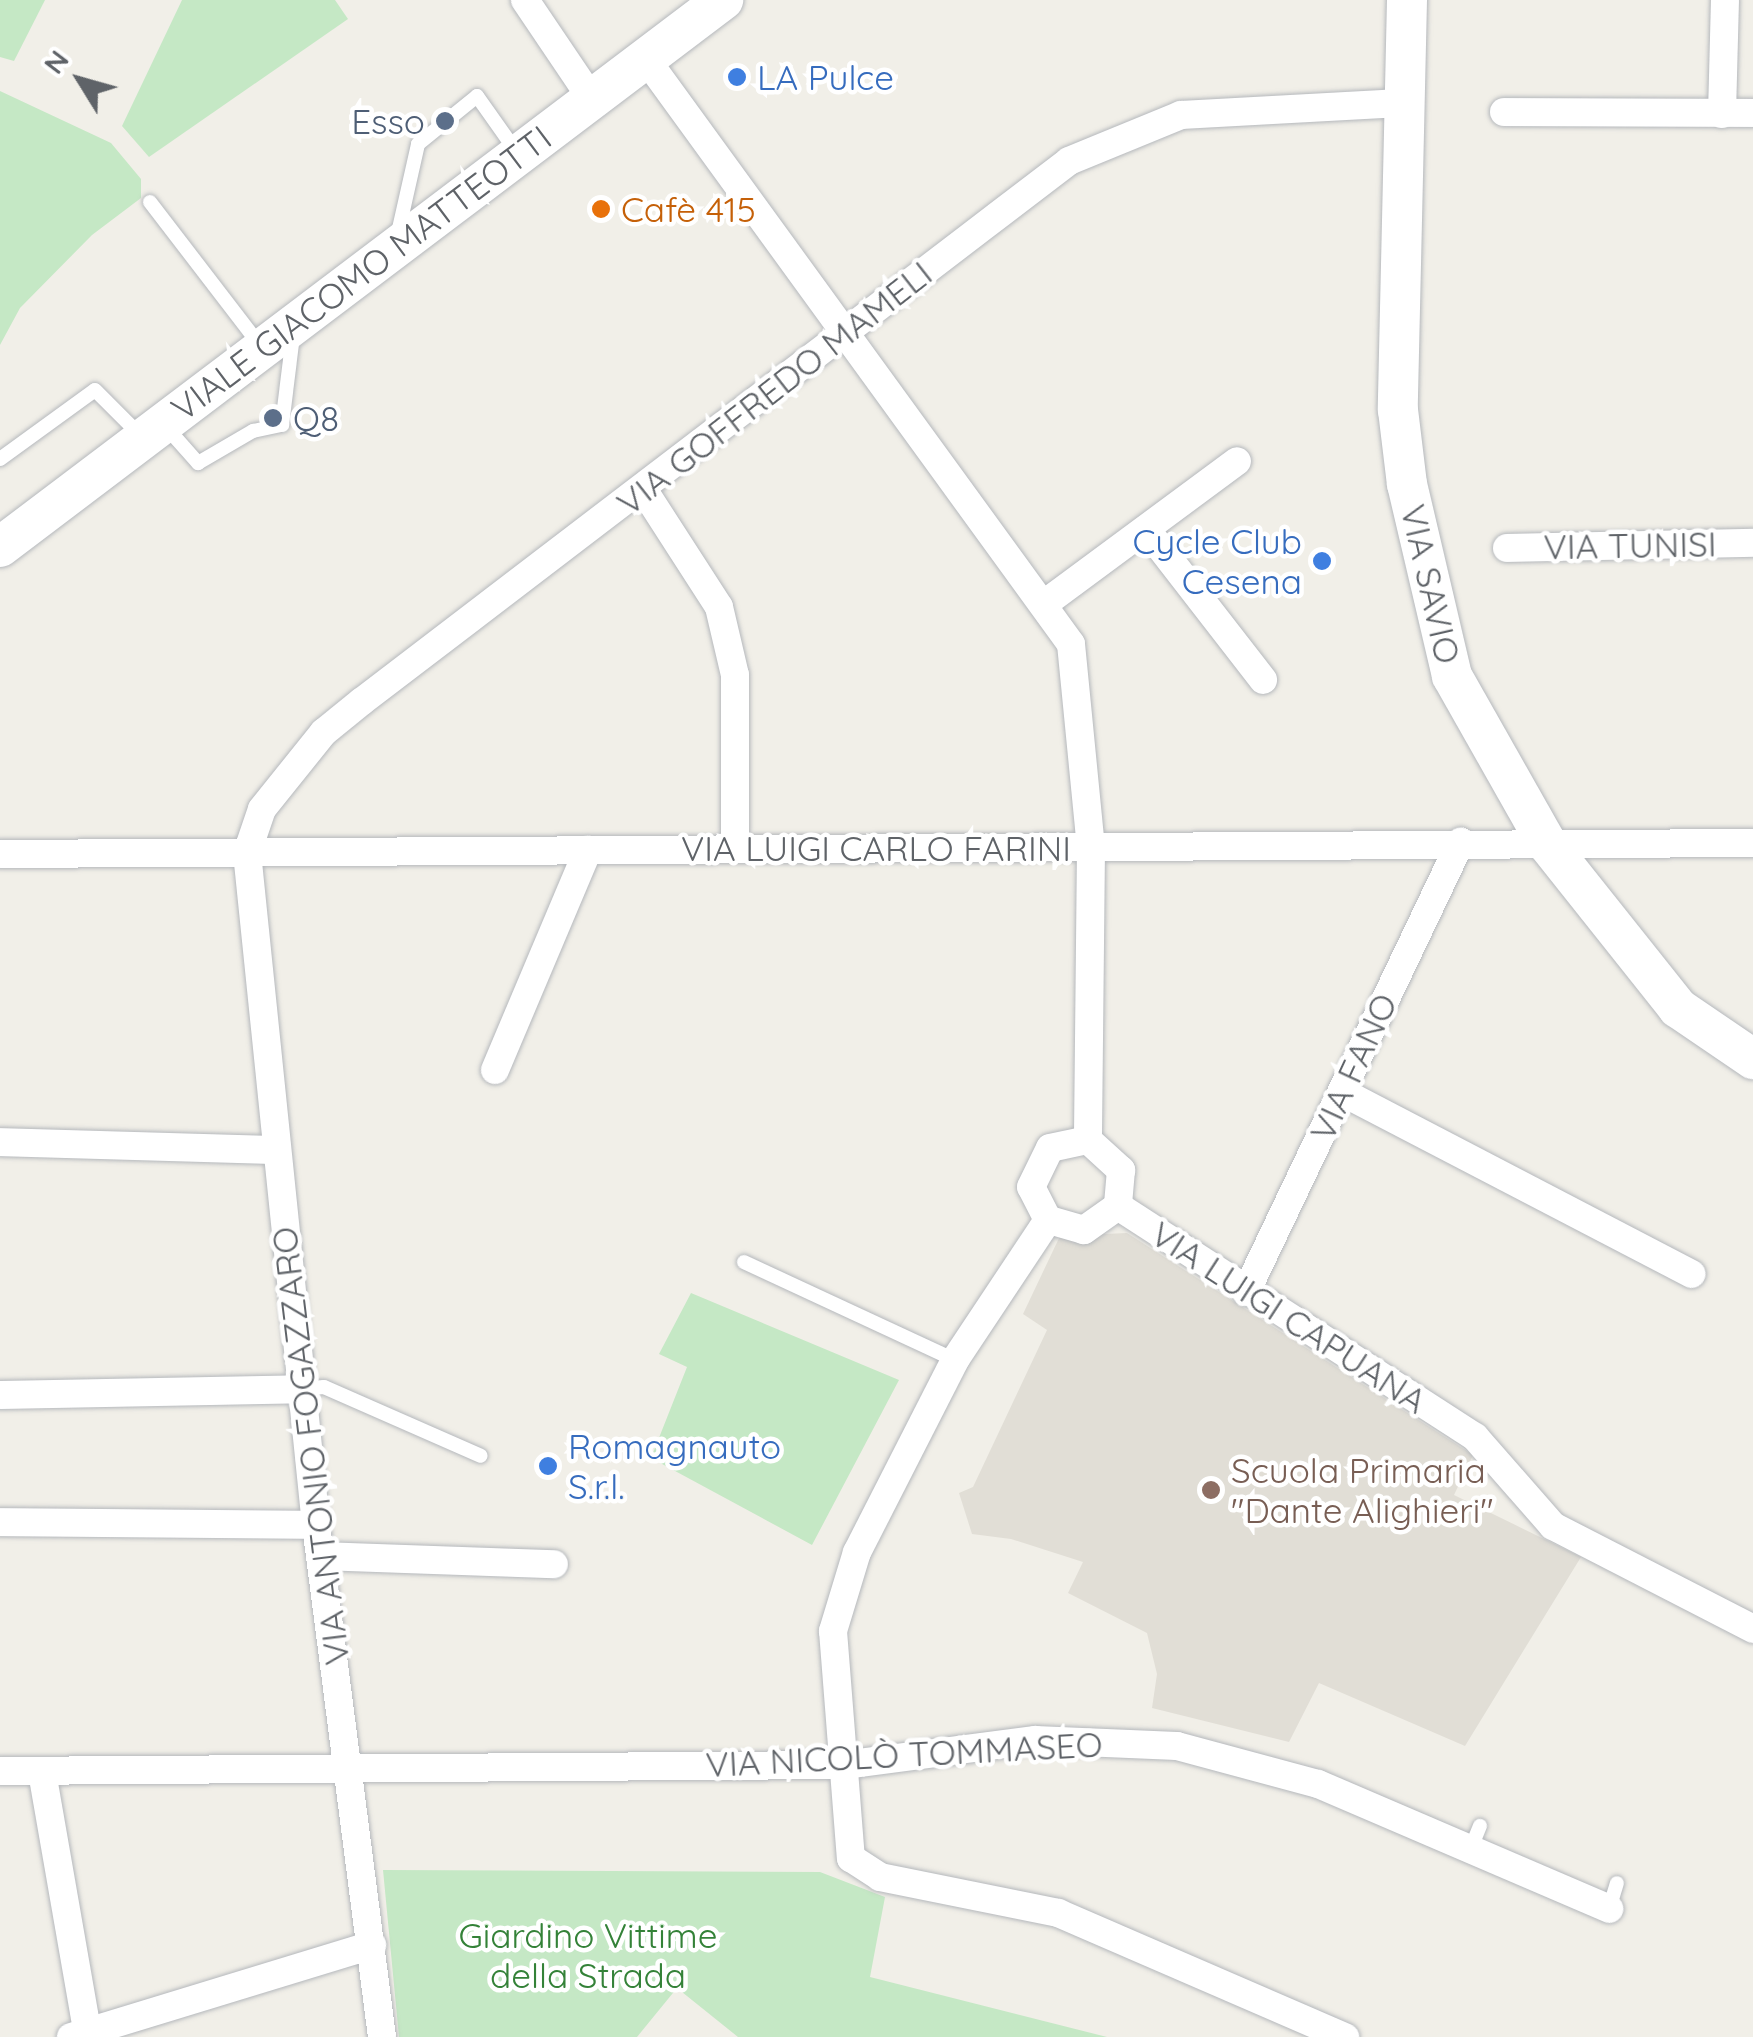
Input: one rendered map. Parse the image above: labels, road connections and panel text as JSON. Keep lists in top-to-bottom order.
{
  "streets": {
    "street": [
      "VIALE GIACOMO MATTEOTTI",
      "VIA GOFFREDO MAMELI",
      "VIA TUNISI",
      "VIA SAVIO",
      "VIA LUIGI CARLO FARINI",
      "VIA FANO",
      "VIA LUIGI CAPUANA",
      "VIA ANTONIO FOGAZZARO",
      "VIA NICOLÒ TOMMASEO"
    ]
  },
  "crossings": [
    ["VIA GOFFREDO MAMELI", "VIA SAVIO"],
    ["VIA GOFFREDO MAMELI", "VIA LUIGI CARLO FARINI"],
    ["VIA GOFFREDO MAMELI", "VIA ANTONIO FOGAZZARO"],
    ["VIA SAVIO", "VIA LUIGI CARLO FARINI"],
    ["VIA LUIGI CARLO FARINI", "VIA FANO"],
    ["VIA LUIGI CARLO FARINI", "VIA ANTONIO FOGAZZARO"],
    ["VIA FANO", "VIA LUIGI CAPUANA"],
    ["VIA ANTONIO FOGAZZARO", "VIA NICOLÒ TOMMASEO"]
  ],
  "parks": ["Giardino Vittime della Strada"],
  "places": [
    "LA Pulce",
    "Esso",
    "Cafè 415",
    "Q8",
    "Cycle Club Cesena",
    "Romagnauto S.r.l.",
    "Scuola Primaria \"Dante Alighieri\""
  ],
  "north": "top left"
}
